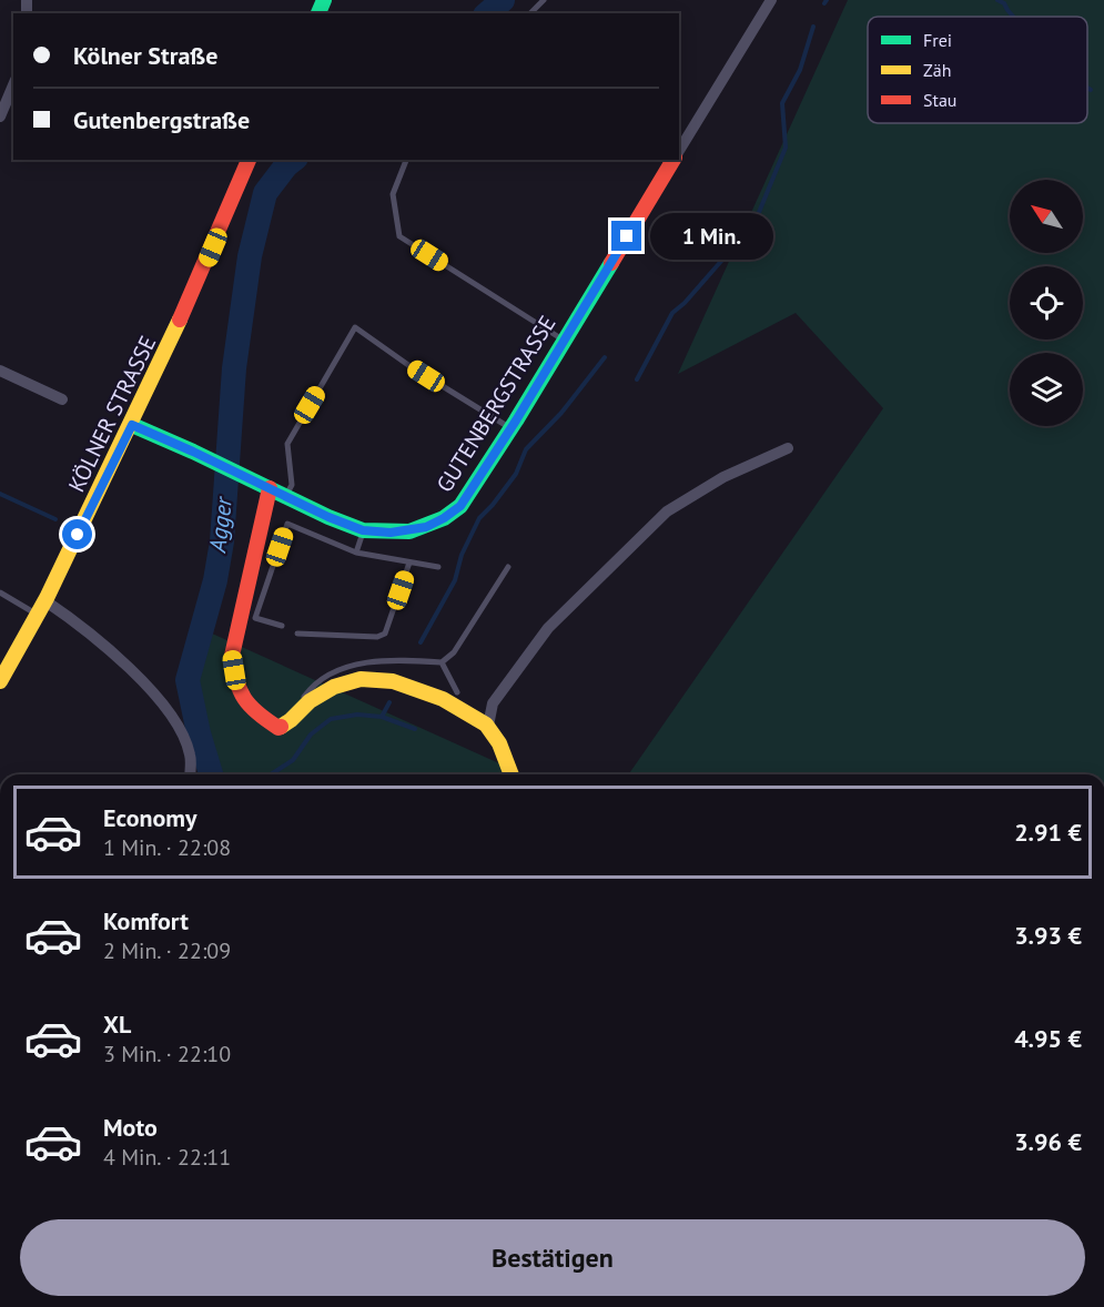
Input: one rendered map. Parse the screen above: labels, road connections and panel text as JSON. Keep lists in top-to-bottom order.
{
  "streets": {
    "street": ["GUTENBERGSTRASSE", "KÖLNER STRASSE"]
  },
  "crossings": [
    ["GUTENBERGSTRASSE", "KÖLNER STRASSE"]
  ],
  "water": ["Agger"],
  "legend": ["Frei", "Zäh", "Stau"],
  "north": "top left",
  "page": {
    "banner": ["Kölner Straße", "Gutenbergstraße"],
    "bubble": "1 Min.",
    "list": [
      {
        "name": "Economy",
        "note": "1 Min. · 22:08",
        "value": "2.91 €"
      },
      {
        "name": "Komfort",
        "note": "2 Min. · 22:09",
        "value": "3.93 €"
      },
      {
        "name": "XL",
        "note": "3 Min. · 22:10",
        "value": "4.95 €"
      },
      {
        "name": "Moto",
        "note": "4 Min. · 22:11",
        "value": "3.96 €"
      }
    ],
    "buttons": "Bestätigen"
  }
}
